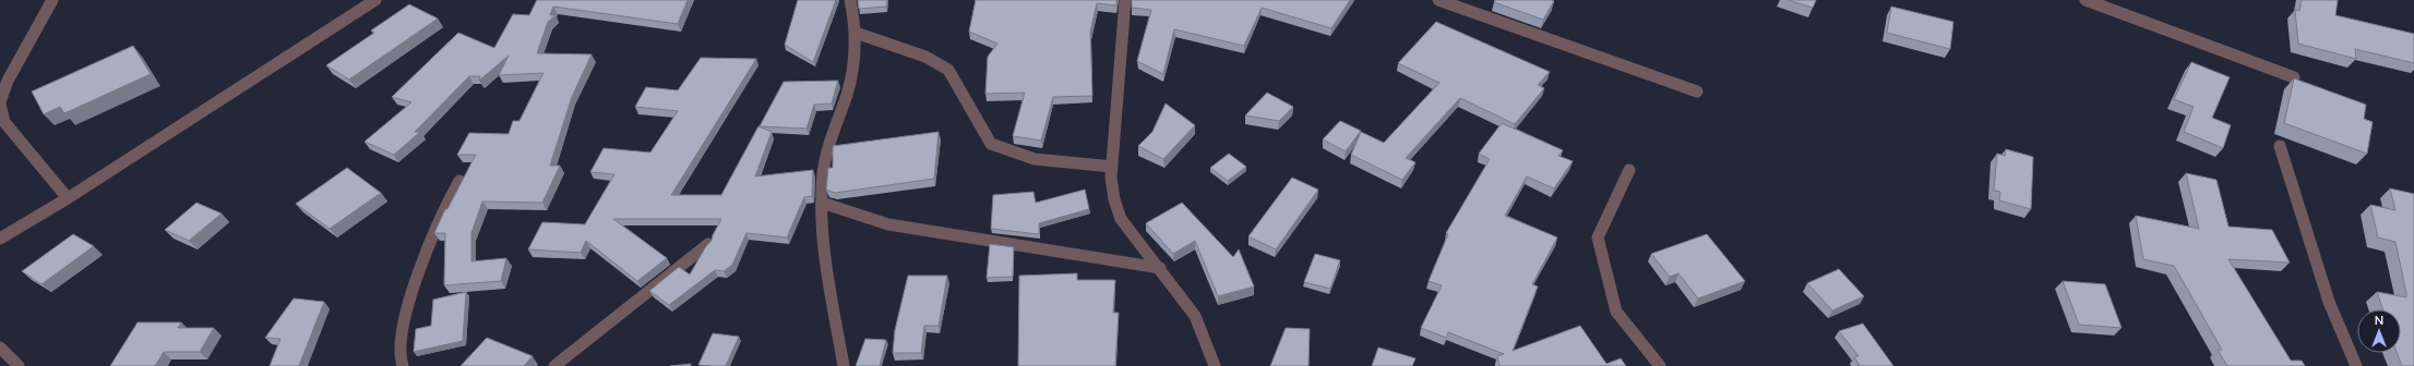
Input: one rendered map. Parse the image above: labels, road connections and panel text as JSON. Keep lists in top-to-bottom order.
{
  "north": "top"
}
